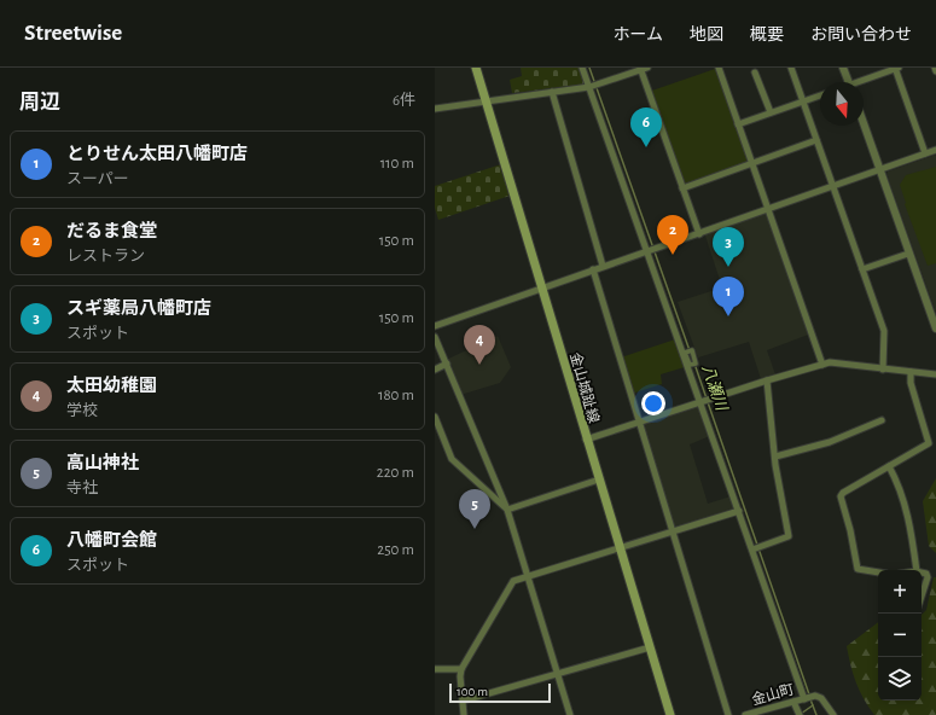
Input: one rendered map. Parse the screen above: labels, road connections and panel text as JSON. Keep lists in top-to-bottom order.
{
  "streets": {
    "main road": ["金山城趾線"],
    "street": ["金山町"]
  },
  "water": ["八瀬川"],
  "scale_bar": "100 m",
  "north": "bottom",
  "page": {
    "header": "Streetwise",
    "nav": [
      "ホーム",
      "地図",
      "概要",
      "お問い合わせ"
    ],
    "heading": ["周辺", "6件"],
    "pins": [
      "6",
      "2",
      "3",
      "1",
      "4",
      "5"
    ],
    "list": [
      {
        "mark": "1",
        "name": "とりせん太田八幡町店",
        "note": "スーパー",
        "value": "110 m"
      },
      {
        "mark": "2",
        "name": "だるま食堂",
        "note": "レストラン",
        "value": "150 m"
      },
      {
        "mark": "3",
        "name": "スギ薬局八幡町店",
        "note": "スポット",
        "value": "150 m"
      },
      {
        "mark": "4",
        "name": "太田幼稚園",
        "note": "学校",
        "value": "180 m"
      },
      {
        "mark": "5",
        "name": "高山神社",
        "note": "寺社",
        "value": "220 m"
      },
      {
        "mark": "6",
        "name": "八幡町会館",
        "note": "スポット",
        "value": "250 m"
      }
    ],
    "map_buttons": ["+", "−"],
    "scale": "100 m"
  }
}
